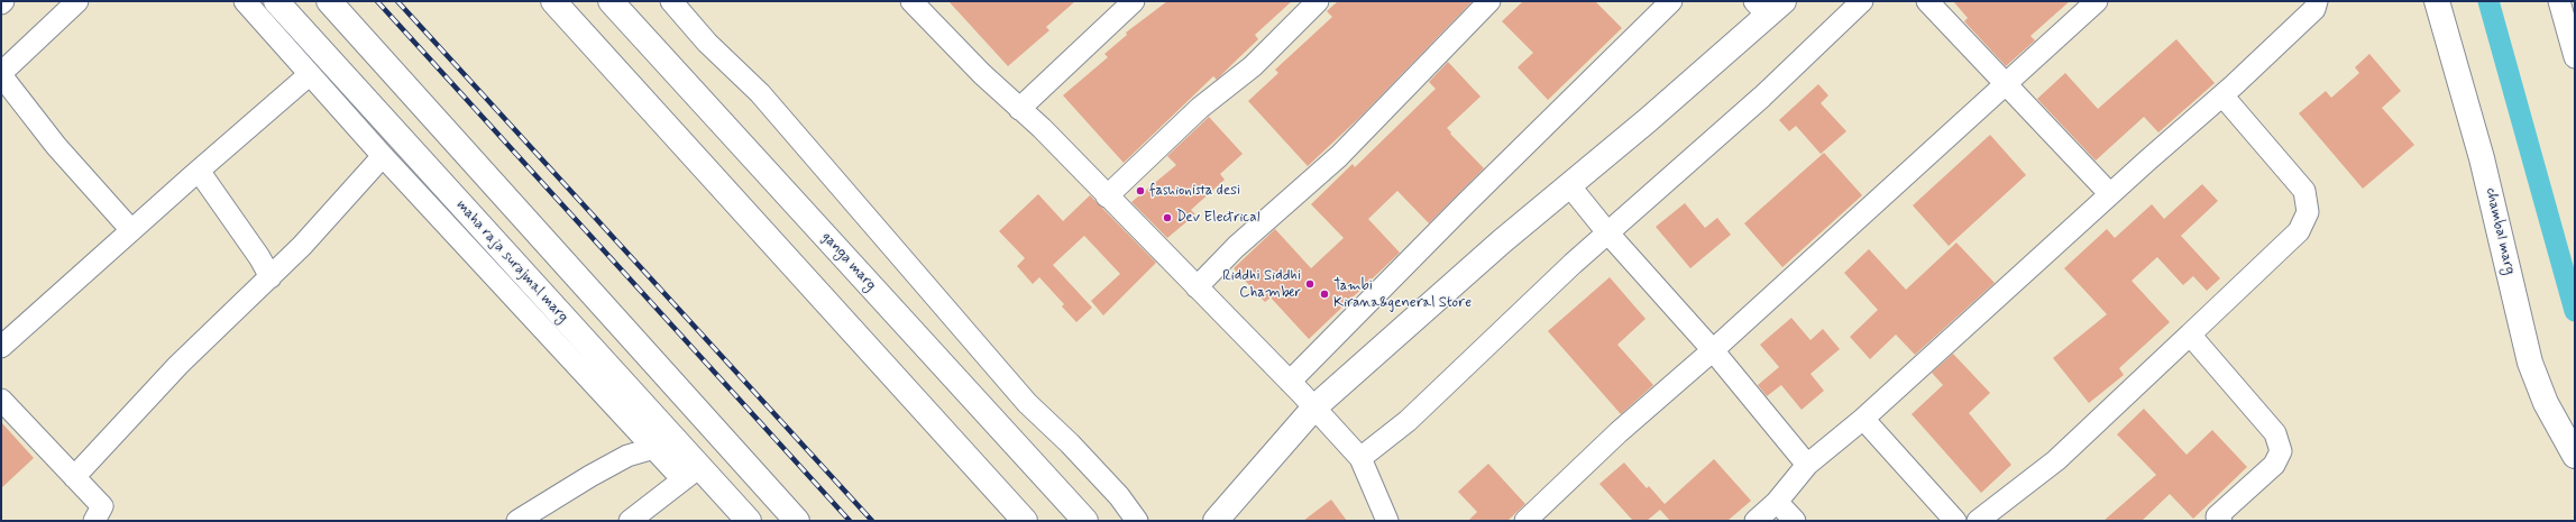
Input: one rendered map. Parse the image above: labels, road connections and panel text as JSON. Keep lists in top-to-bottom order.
{
  "streets": {
    "street": ["chambal marg", "maha raja surajmal marg", "ganga marg"]
  },
  "places": [
    "fashionista desi",
    "Dev Electrical",
    "Riddhi Siddhi Chamber",
    "Tambi Kirana&general Store"
  ]
}
